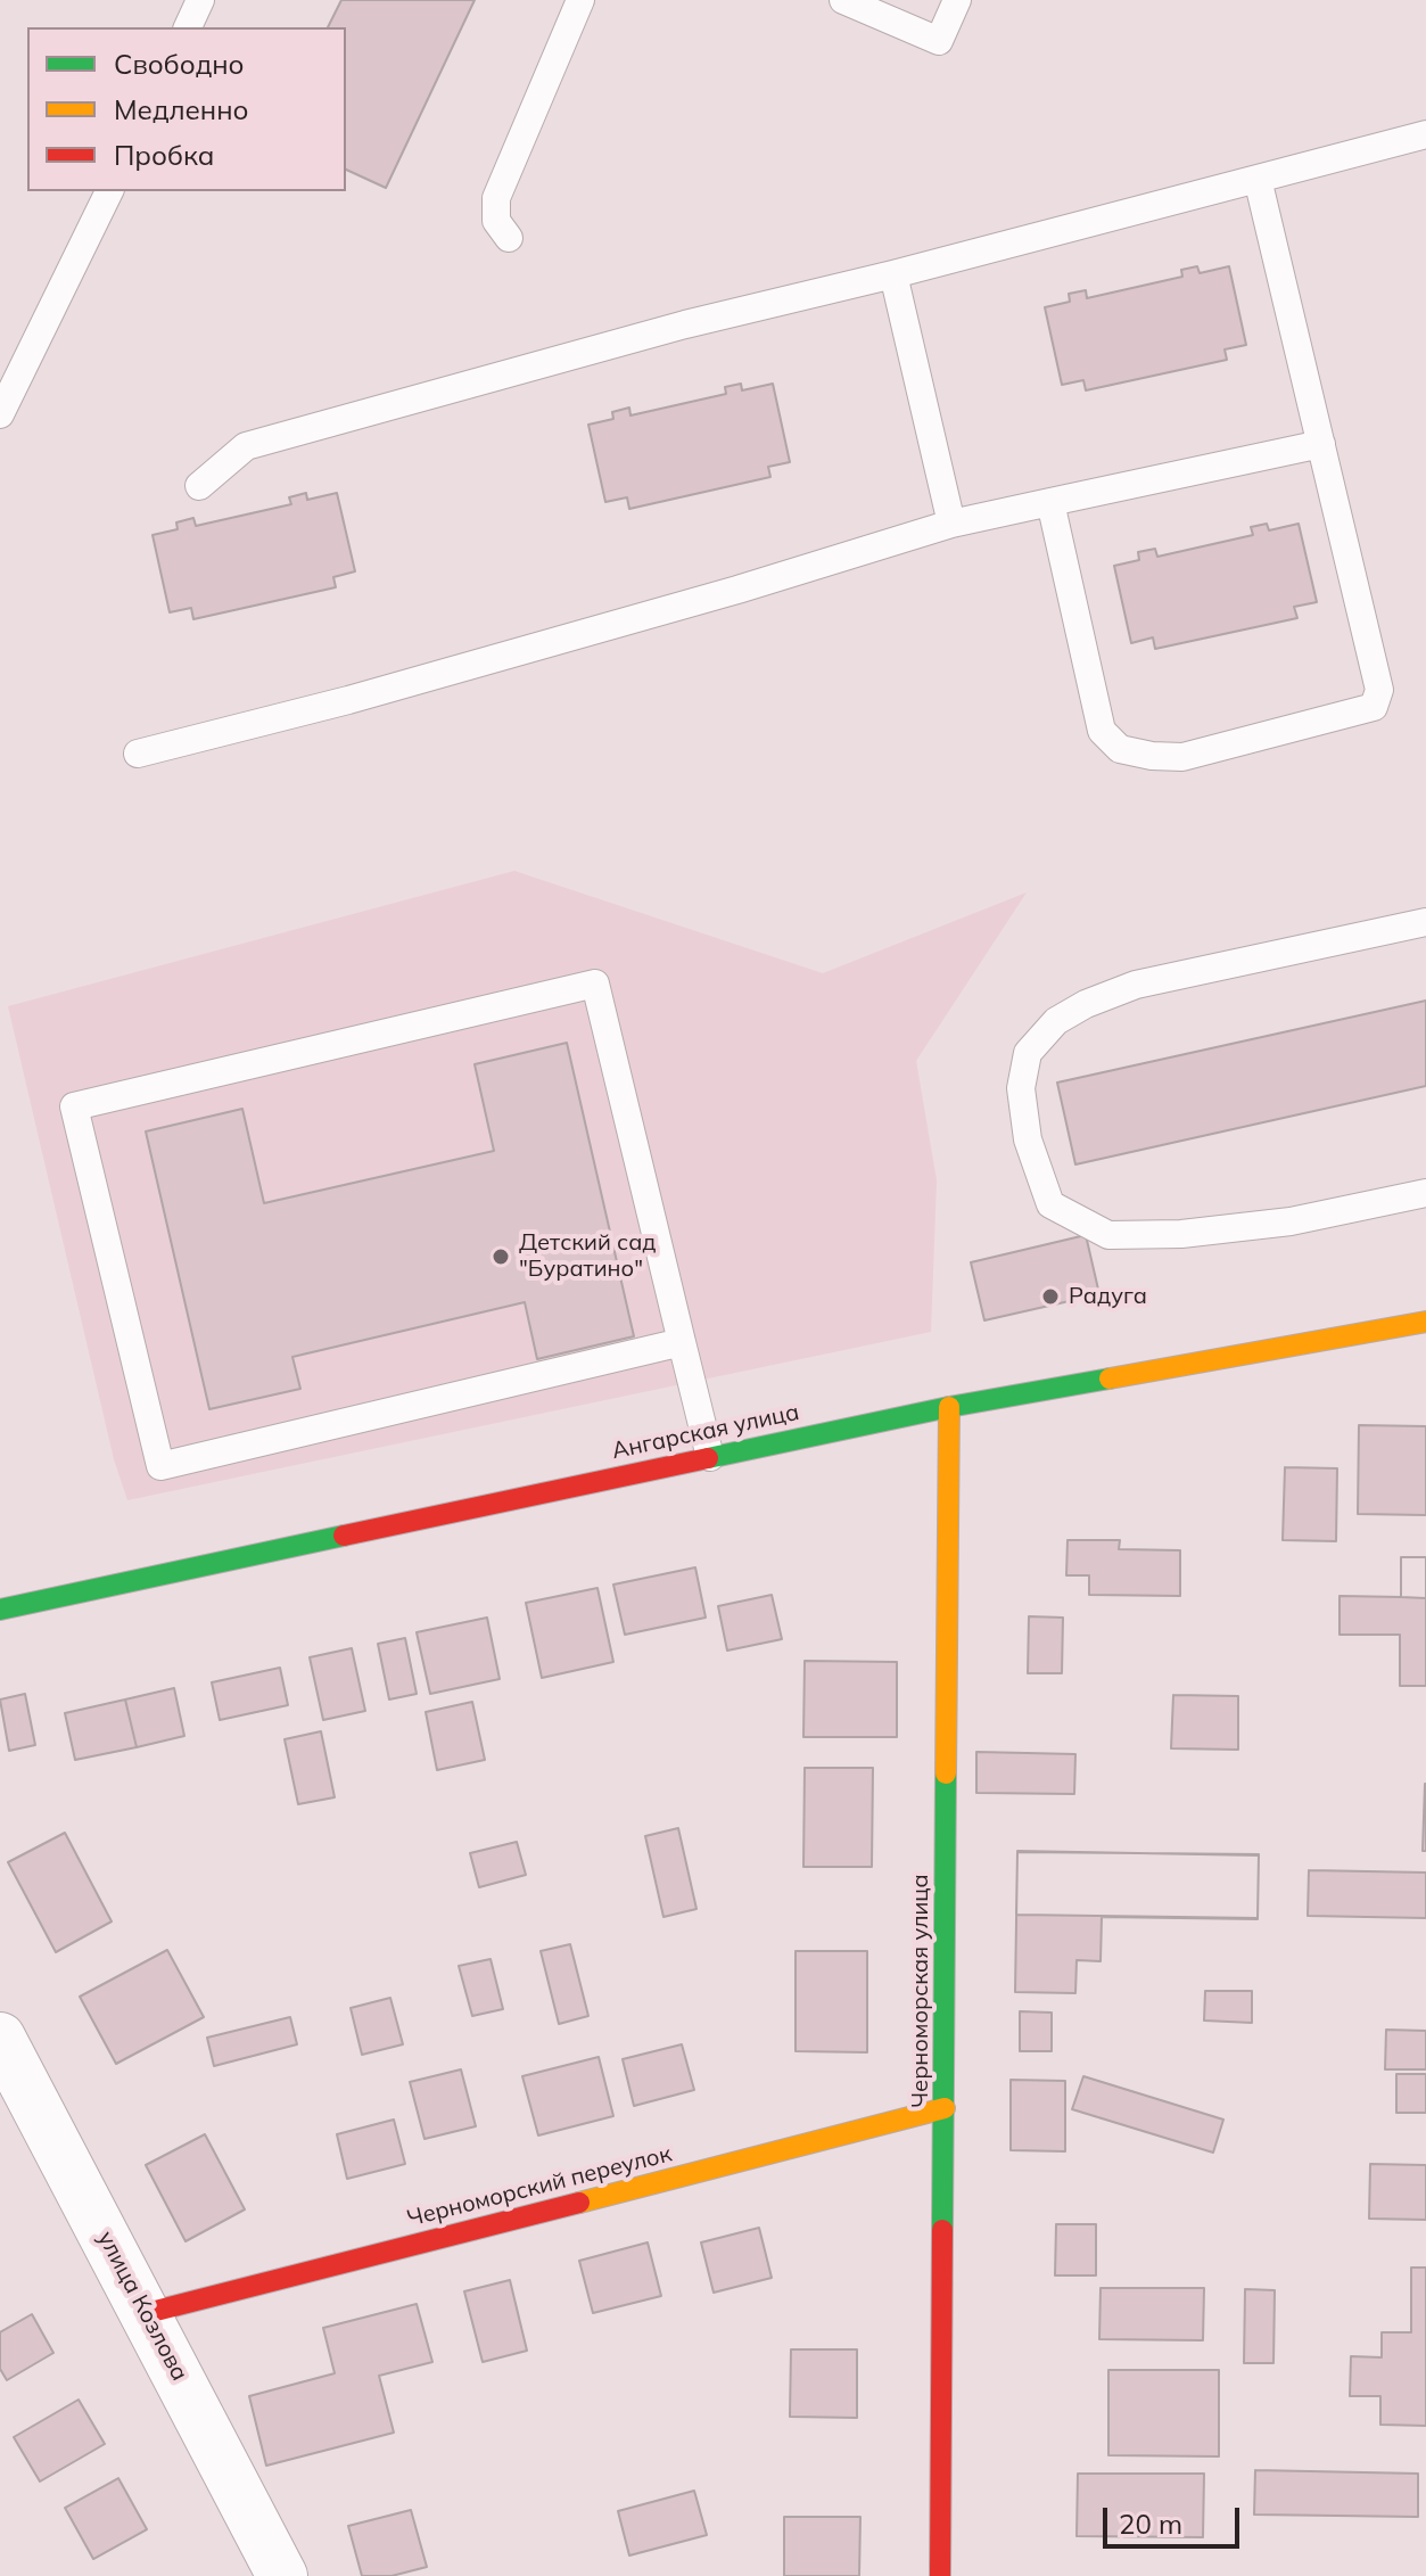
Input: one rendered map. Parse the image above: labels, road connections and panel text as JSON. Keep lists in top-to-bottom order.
{
  "streets": {
    "street": [
      "Ангарская улица",
      "Черноморская улица",
      "Черноморский переулок",
      "улица Козлова"
    ]
  },
  "crossings": [
    ["Ангарская улица", "Черноморская улица"],
    ["Черноморская улица", "Черноморский переулок"],
    ["Черноморский переулок", "улица Козлова"]
  ],
  "places": ["Детский сад \"Буратино\"", "Радуга"],
  "legend": ["Свободно", "Медленно", "Пробка"],
  "scale_bar": "20 m"
}
